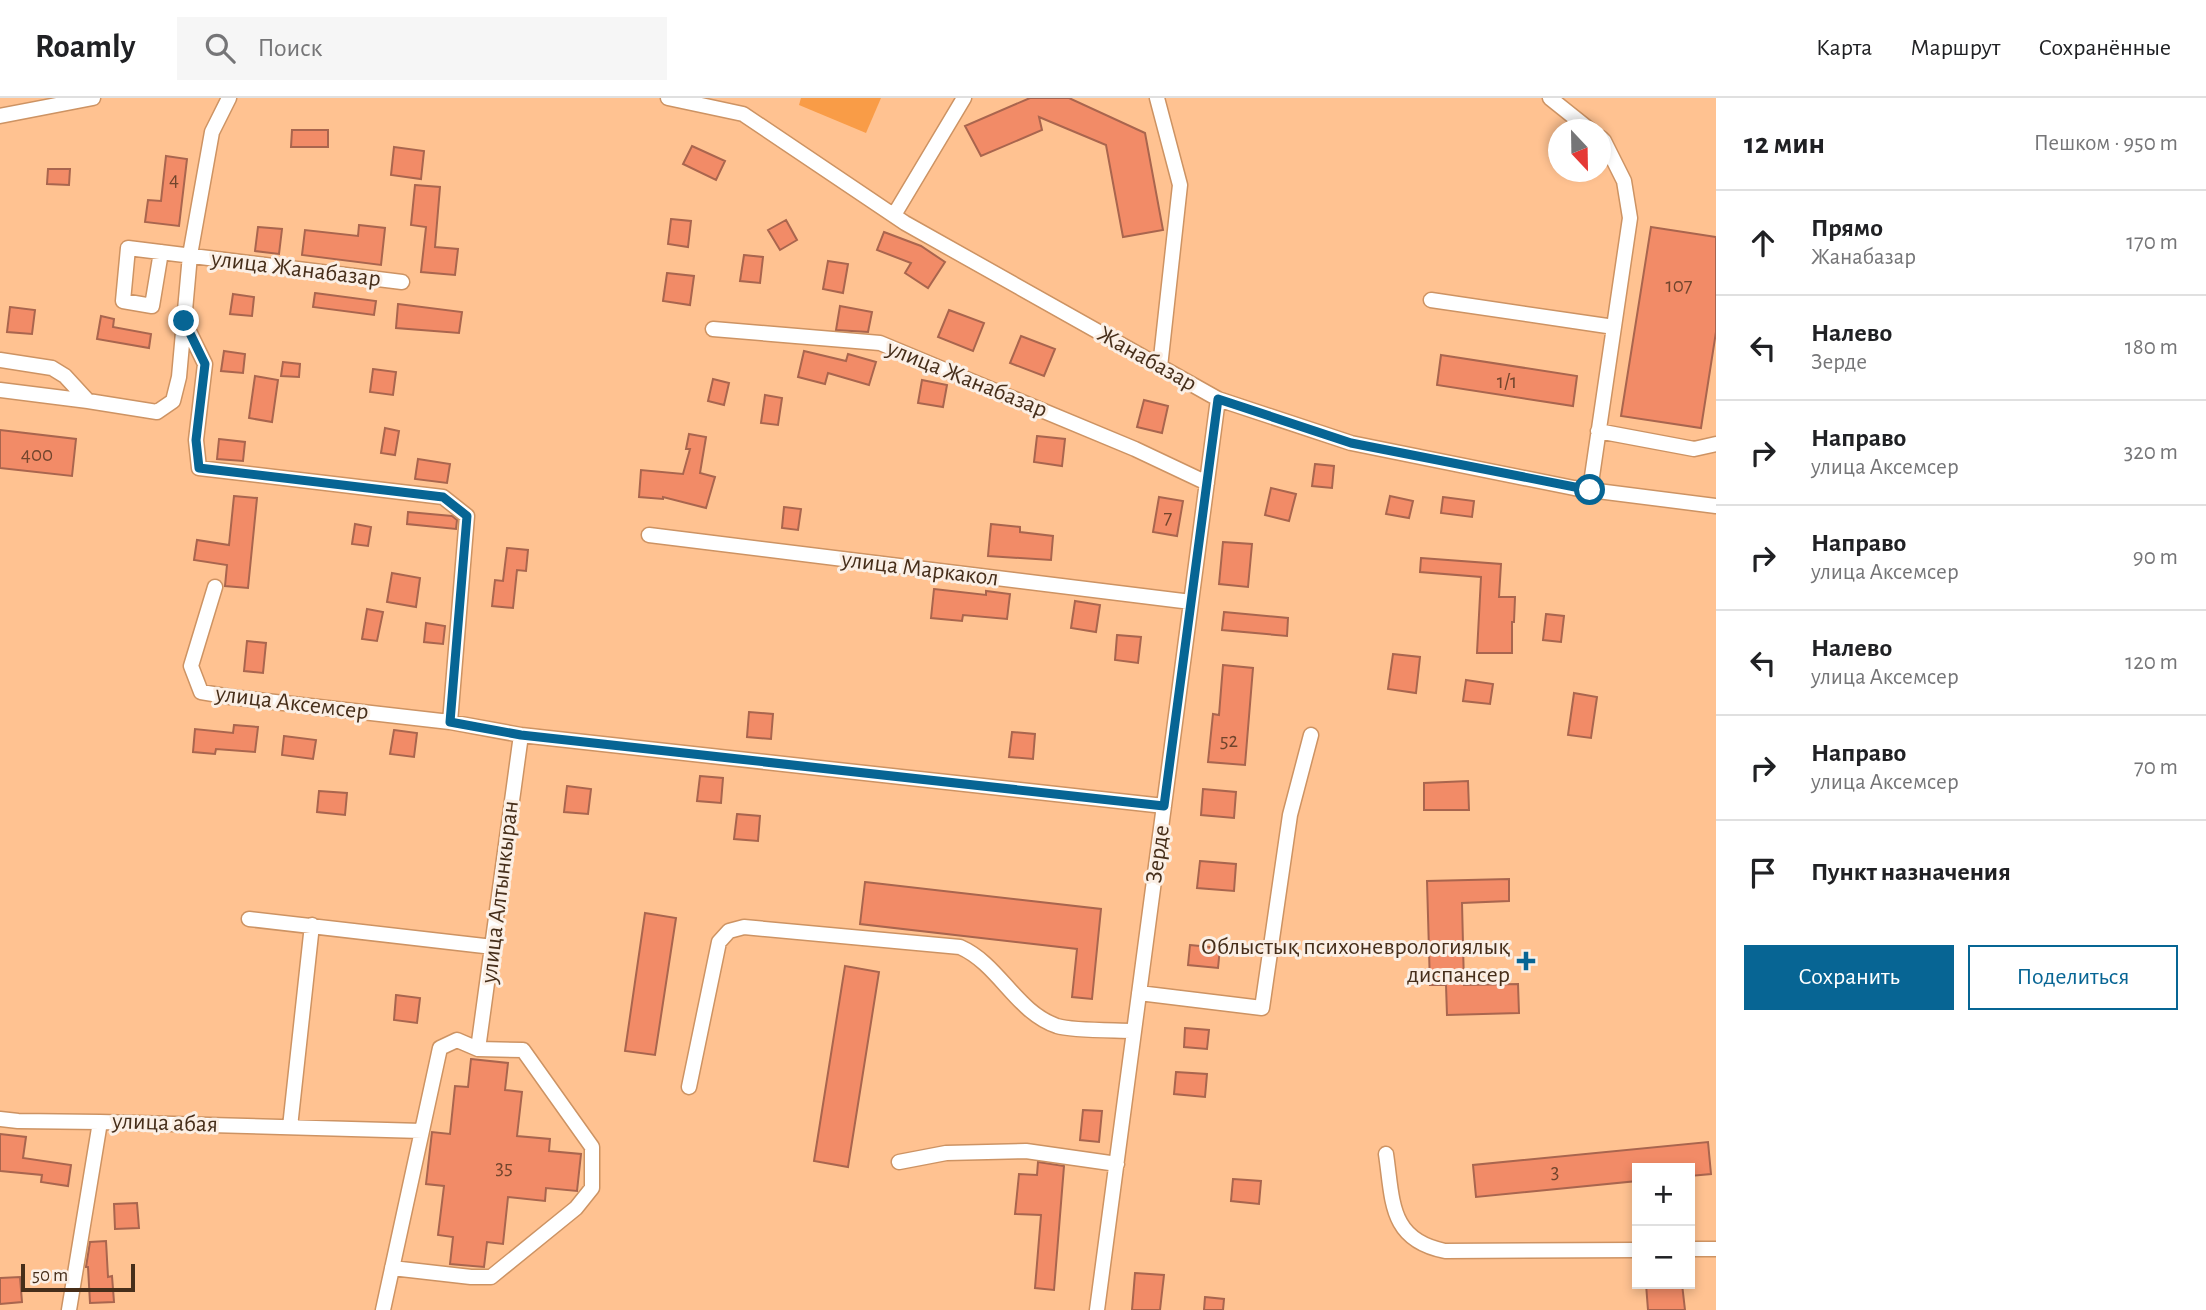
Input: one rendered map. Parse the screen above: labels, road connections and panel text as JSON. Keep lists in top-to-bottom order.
{
  "streets": {
    "street": [
      "улица Жанабазар",
      "Жанабазар",
      "улица Маркакол",
      "улица Аксемсер",
      "Зерде",
      "улица Алтынкыран",
      "улица абая"
    ]
  },
  "crossings": [
    ["улица Жанабазар", "Зерде"],
    ["Жанабазар", "Зерде"],
    ["улица Маркакол", "Зерде"],
    ["улица Аксемсер", "Зерде"],
    ["улица Аксемсер", "улица Алтынкыран"]
  ],
  "places": {
    "health": ["Облыстық психоневрологиялық диспансер"]
  },
  "house_numbers": [
    "4",
    "107",
    "1/1",
    "400",
    "7",
    "52",
    "35",
    "3"
  ],
  "scale_bar": "50 m",
  "north": "bottom",
  "page": {
    "header": "Roamly",
    "search": "Поиск",
    "nav": ["Карта", "Маршрут", "Сохранённые"],
    "heading": ["12 мин", "Пешком · 950 m"],
    "list": [
      ["Прямо", "Жанабазар", "170 m"],
      ["Налево", "Зерде", "180 m"],
      ["Направо", "улица Аксемсер", "320 m"],
      ["Направо", "улица Аксемсер", "90 m"],
      ["Налево", "улица Аксемсер", "120 m"],
      ["Направо", "улица Аксемсер", "70 m"],
      "Пункт назначения"
    ],
    "buttons": ["Сохранить", "Поделиться"],
    "map_buttons": ["+", "−"],
    "scale": "50 m"
  }
}
